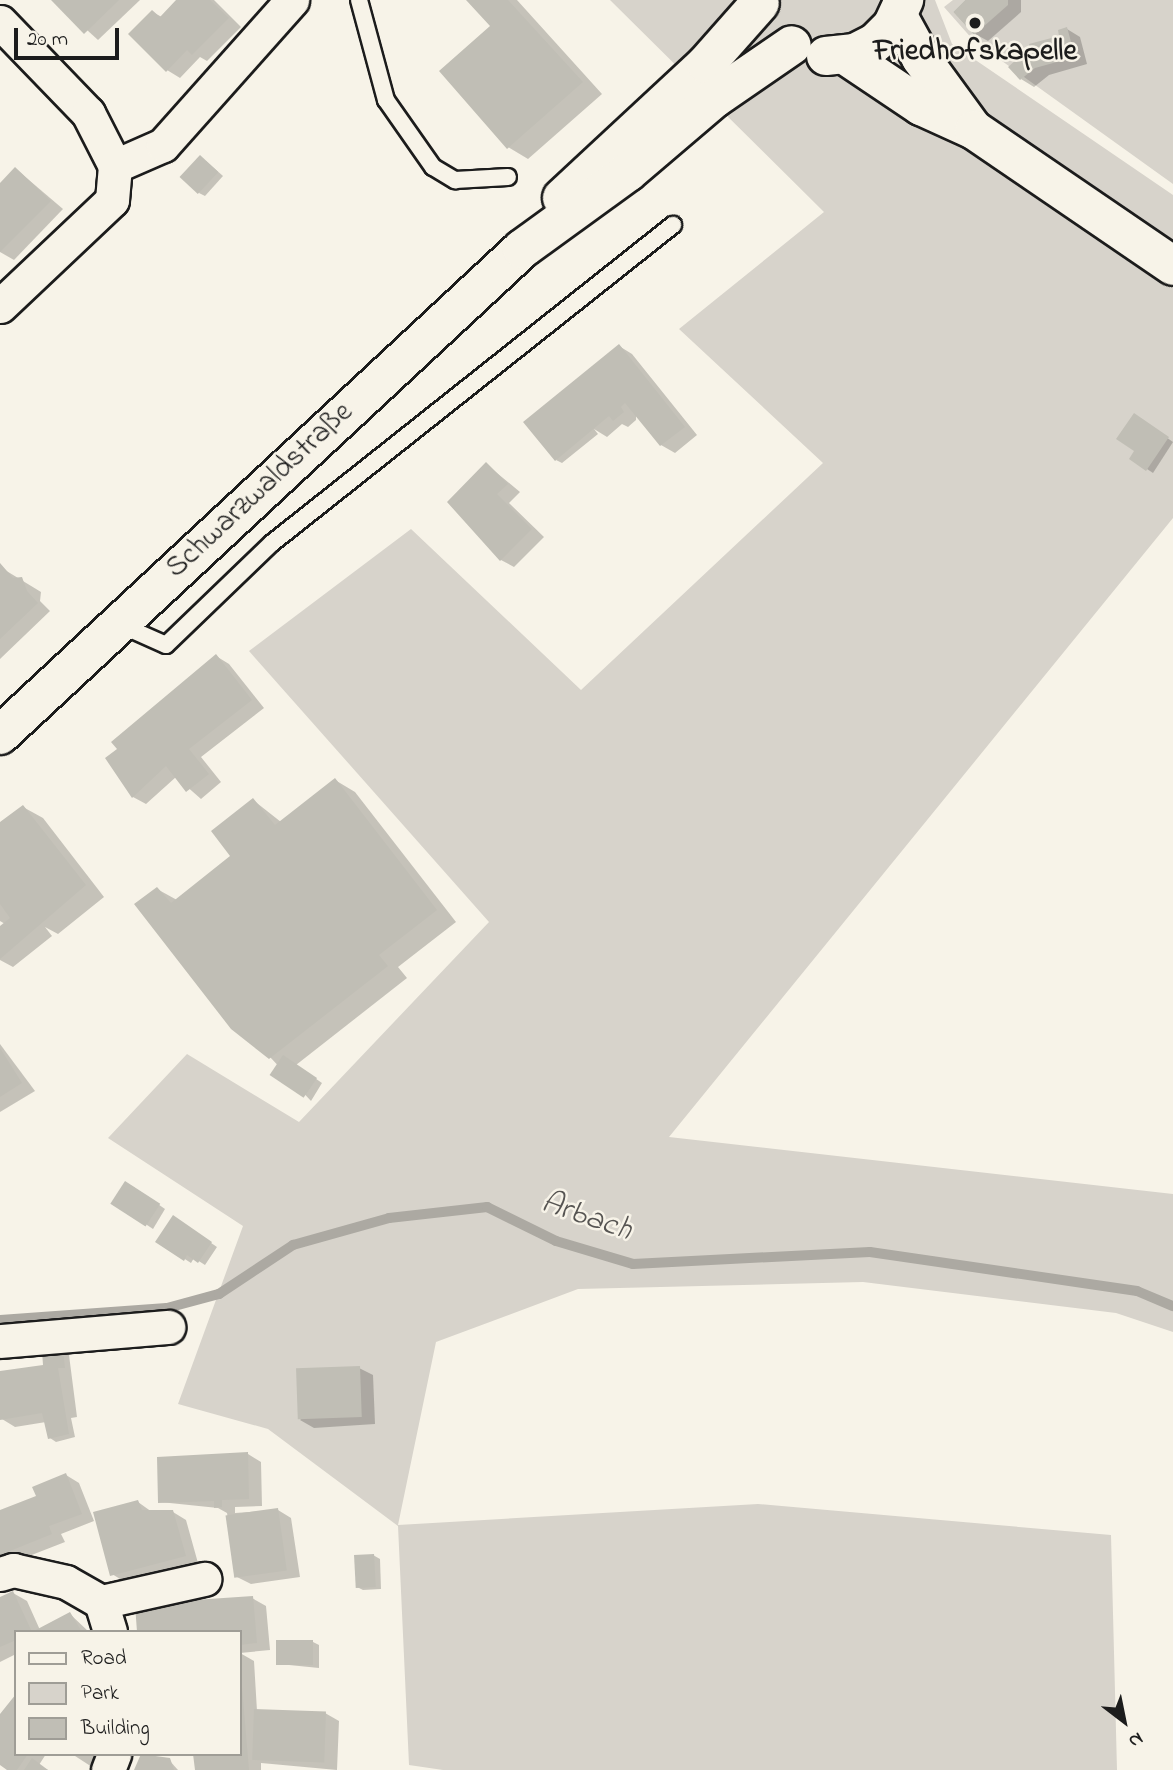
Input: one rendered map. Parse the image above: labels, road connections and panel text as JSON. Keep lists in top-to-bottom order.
{
  "streets": {
    "street": ["Schwarzwaldstraße"]
  },
  "water": ["Arbach"],
  "places": ["Friedhofskapelle"],
  "legend": ["Road", "Park", "Building"],
  "scale_bar": "20 m",
  "north": "bottom right"
}
